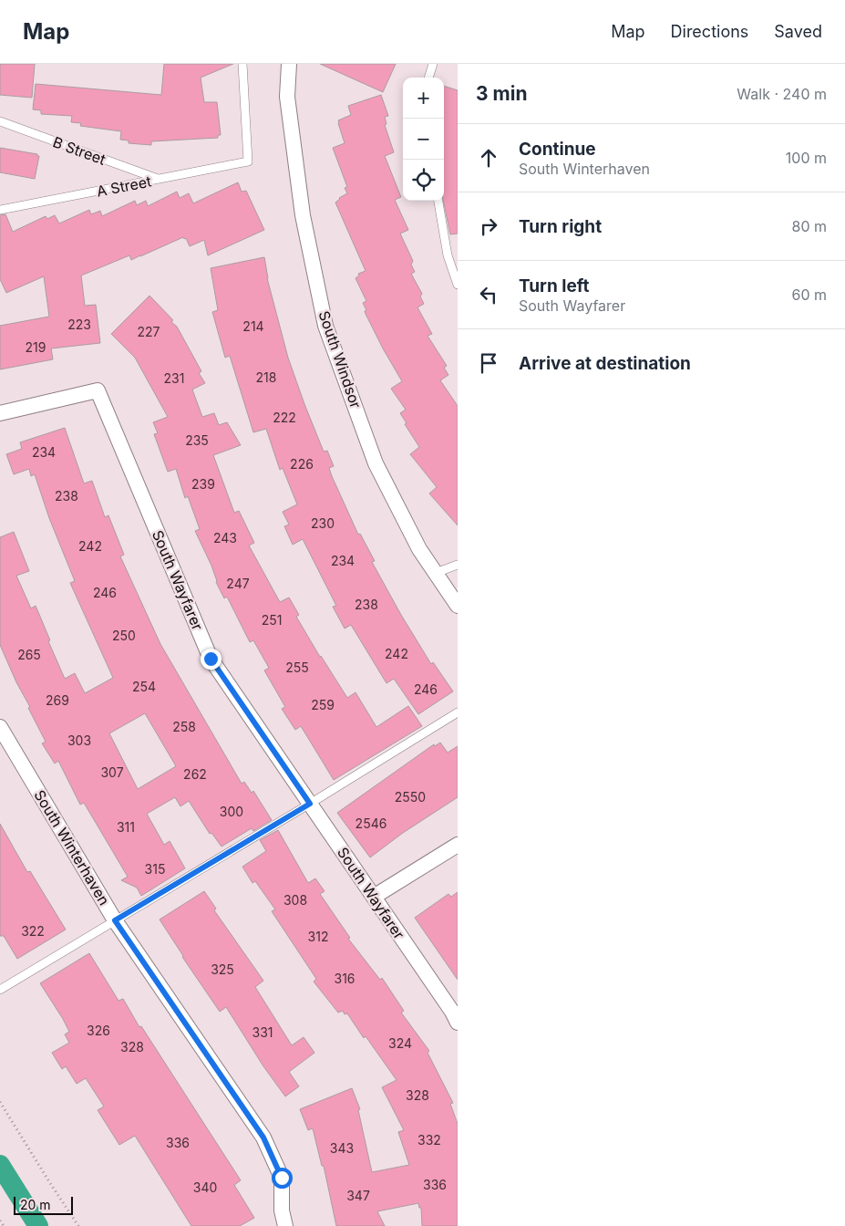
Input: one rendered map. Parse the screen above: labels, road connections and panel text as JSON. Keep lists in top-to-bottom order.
{
  "streets": {
    "street": ["South Windsor", "South Wayfarer", "South Winterhaven"],
    "lane": ["B Street", "A Street"]
  },
  "crossings": [
    ["B Street", "A Street"]
  ],
  "house_numbers": [
    "223",
    "214",
    "227",
    "219",
    "218",
    "231",
    "222",
    "235",
    "234",
    "226",
    "239",
    "238",
    "230",
    "243",
    "242",
    "234",
    "247",
    "246",
    "238",
    "251",
    "250",
    "242",
    "265",
    "255",
    "254",
    "246",
    "269",
    "259",
    "258",
    "303",
    "307",
    "262",
    "2550",
    "300",
    "2546",
    "311",
    "315",
    "308",
    "322",
    "312",
    "325",
    "316",
    "326",
    "331",
    "324",
    "328",
    "328",
    "332",
    "336",
    "343",
    "336",
    "340",
    "347"
  ],
  "scale_bar": "20 m",
  "page": {
    "header": "Map",
    "nav": ["Map", "Directions", "Saved"],
    "heading": ["3 min", "Walk · 240 m"],
    "map_buttons": ["+", "−"],
    "list": [
      ["Continue", "South Winterhaven", "100 m"],
      ["Turn right", "80 m"],
      ["Turn left", "South Wayfarer", "60 m"],
      "Arrive at destination"
    ],
    "scale": "20 m"
  }
}
